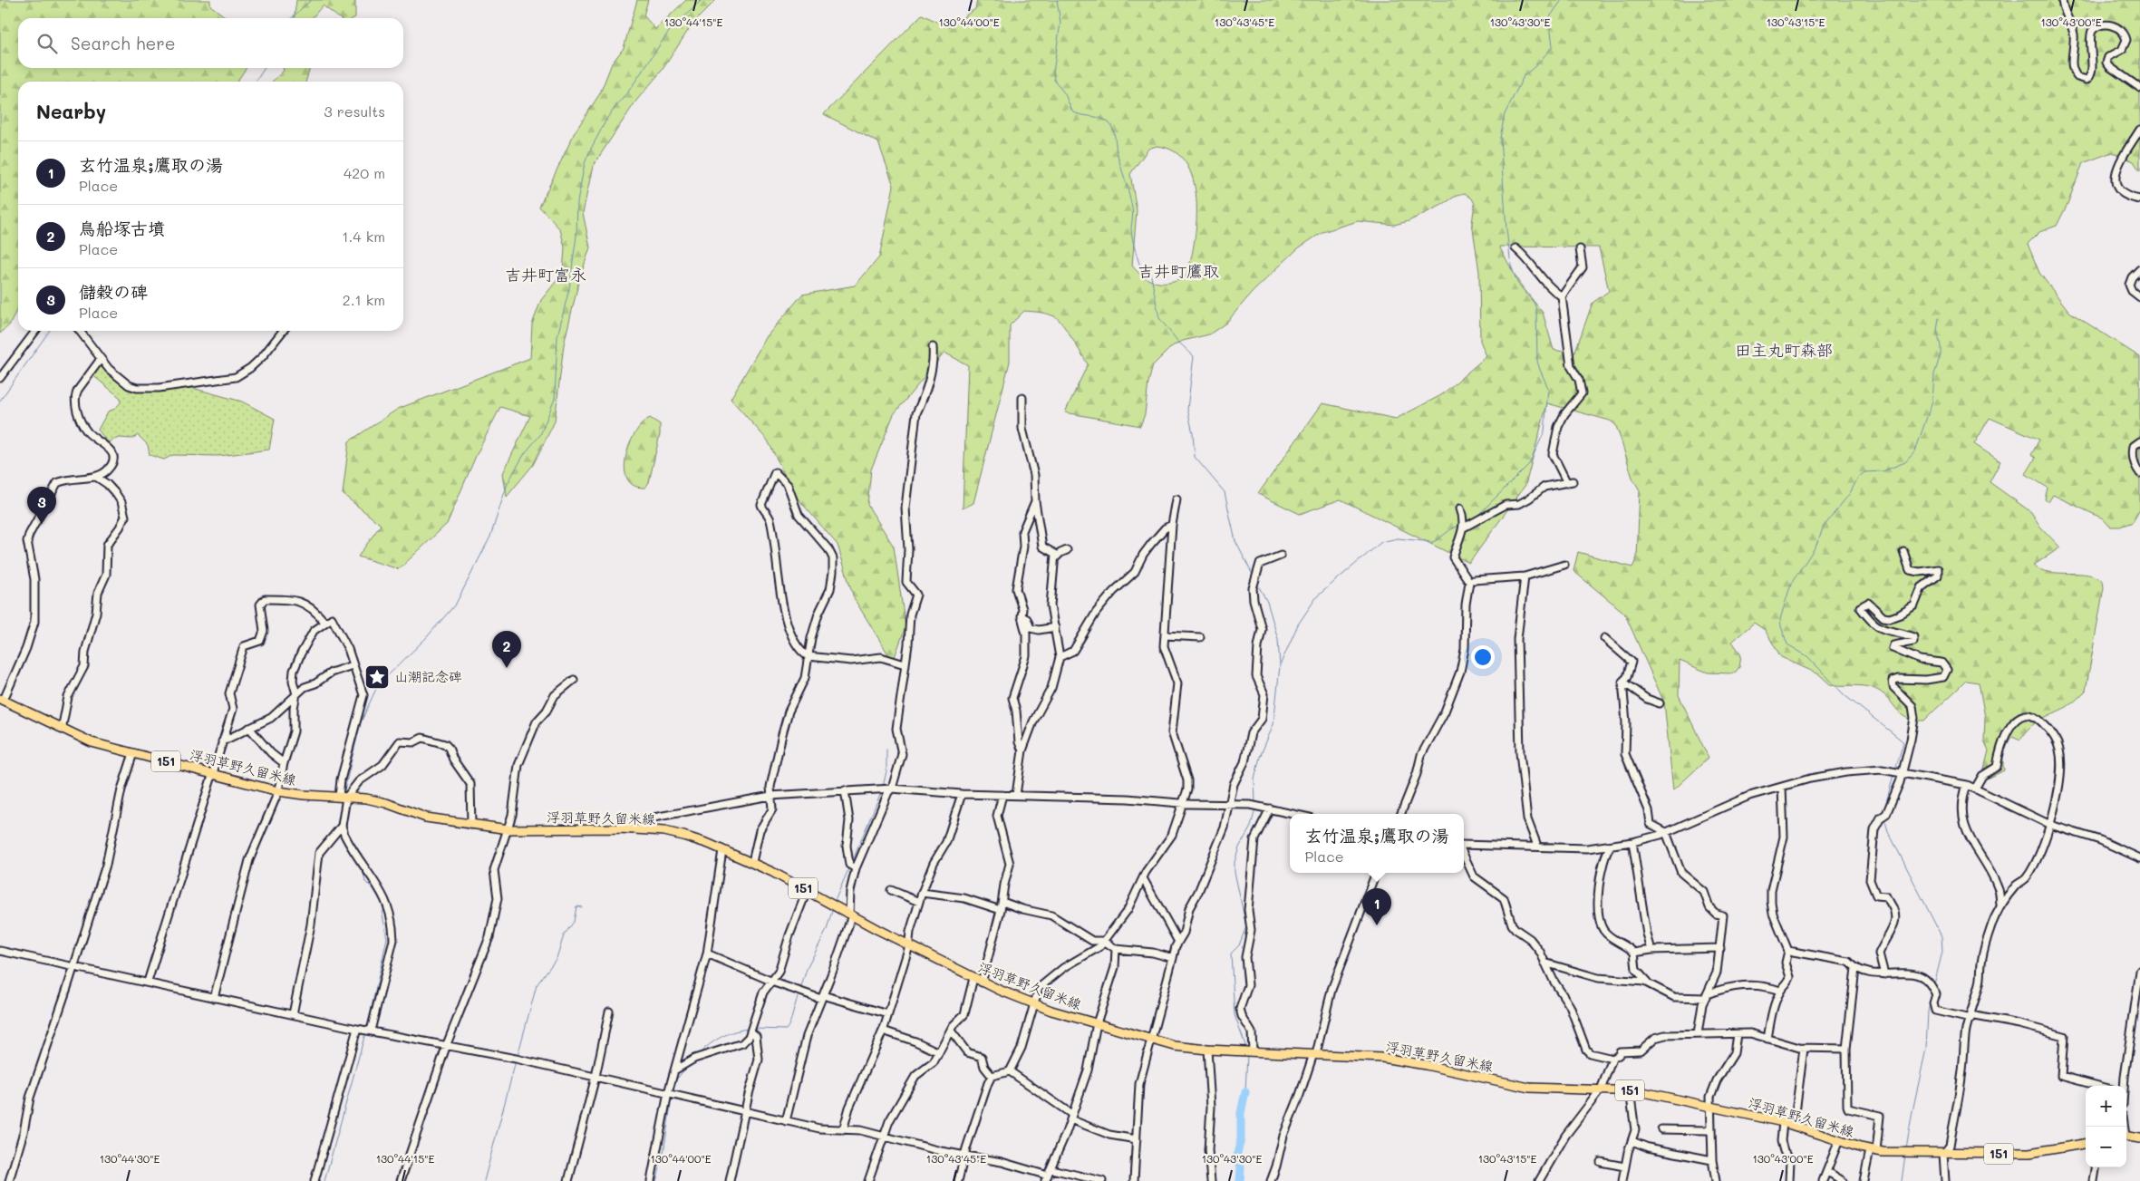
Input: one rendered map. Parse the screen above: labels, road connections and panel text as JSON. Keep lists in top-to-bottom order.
{
  "streets": {
    "main road": ["151", "浮羽草野久留米線"]
  },
  "districts": ["吉井町鷹取", "吉井町富永", "田主丸町森部"],
  "places": {
    "place": ["山潮記念碑"]
  },
  "page": {
    "search": "Search here",
    "heading": ["Nearby", "3 results"],
    "list": [
      {
        "mark": "1",
        "name": "玄竹温泉;鷹取の湯",
        "note": "Place",
        "value": "420 m"
      },
      {
        "mark": "2",
        "name": "鳥船塚古墳",
        "note": "Place",
        "value": "1.4 km"
      },
      {
        "mark": "3",
        "name": "儲穀の碑",
        "note": "Place",
        "value": "2.1 km"
      }
    ],
    "pins": ["3", "2", "1"],
    "popup": ["玄竹温泉;鷹取の湯", "Place"],
    "map_buttons": ["+", "−"]
  },
  "coordinates": [
    "130°44'15\"E",
    "130°44'00\"E",
    "130°43'45\"E",
    "130°43'30\"E",
    "130°43'15\"E",
    "130°43'00\"E",
    "130°44'30\"E"
  ]
}
